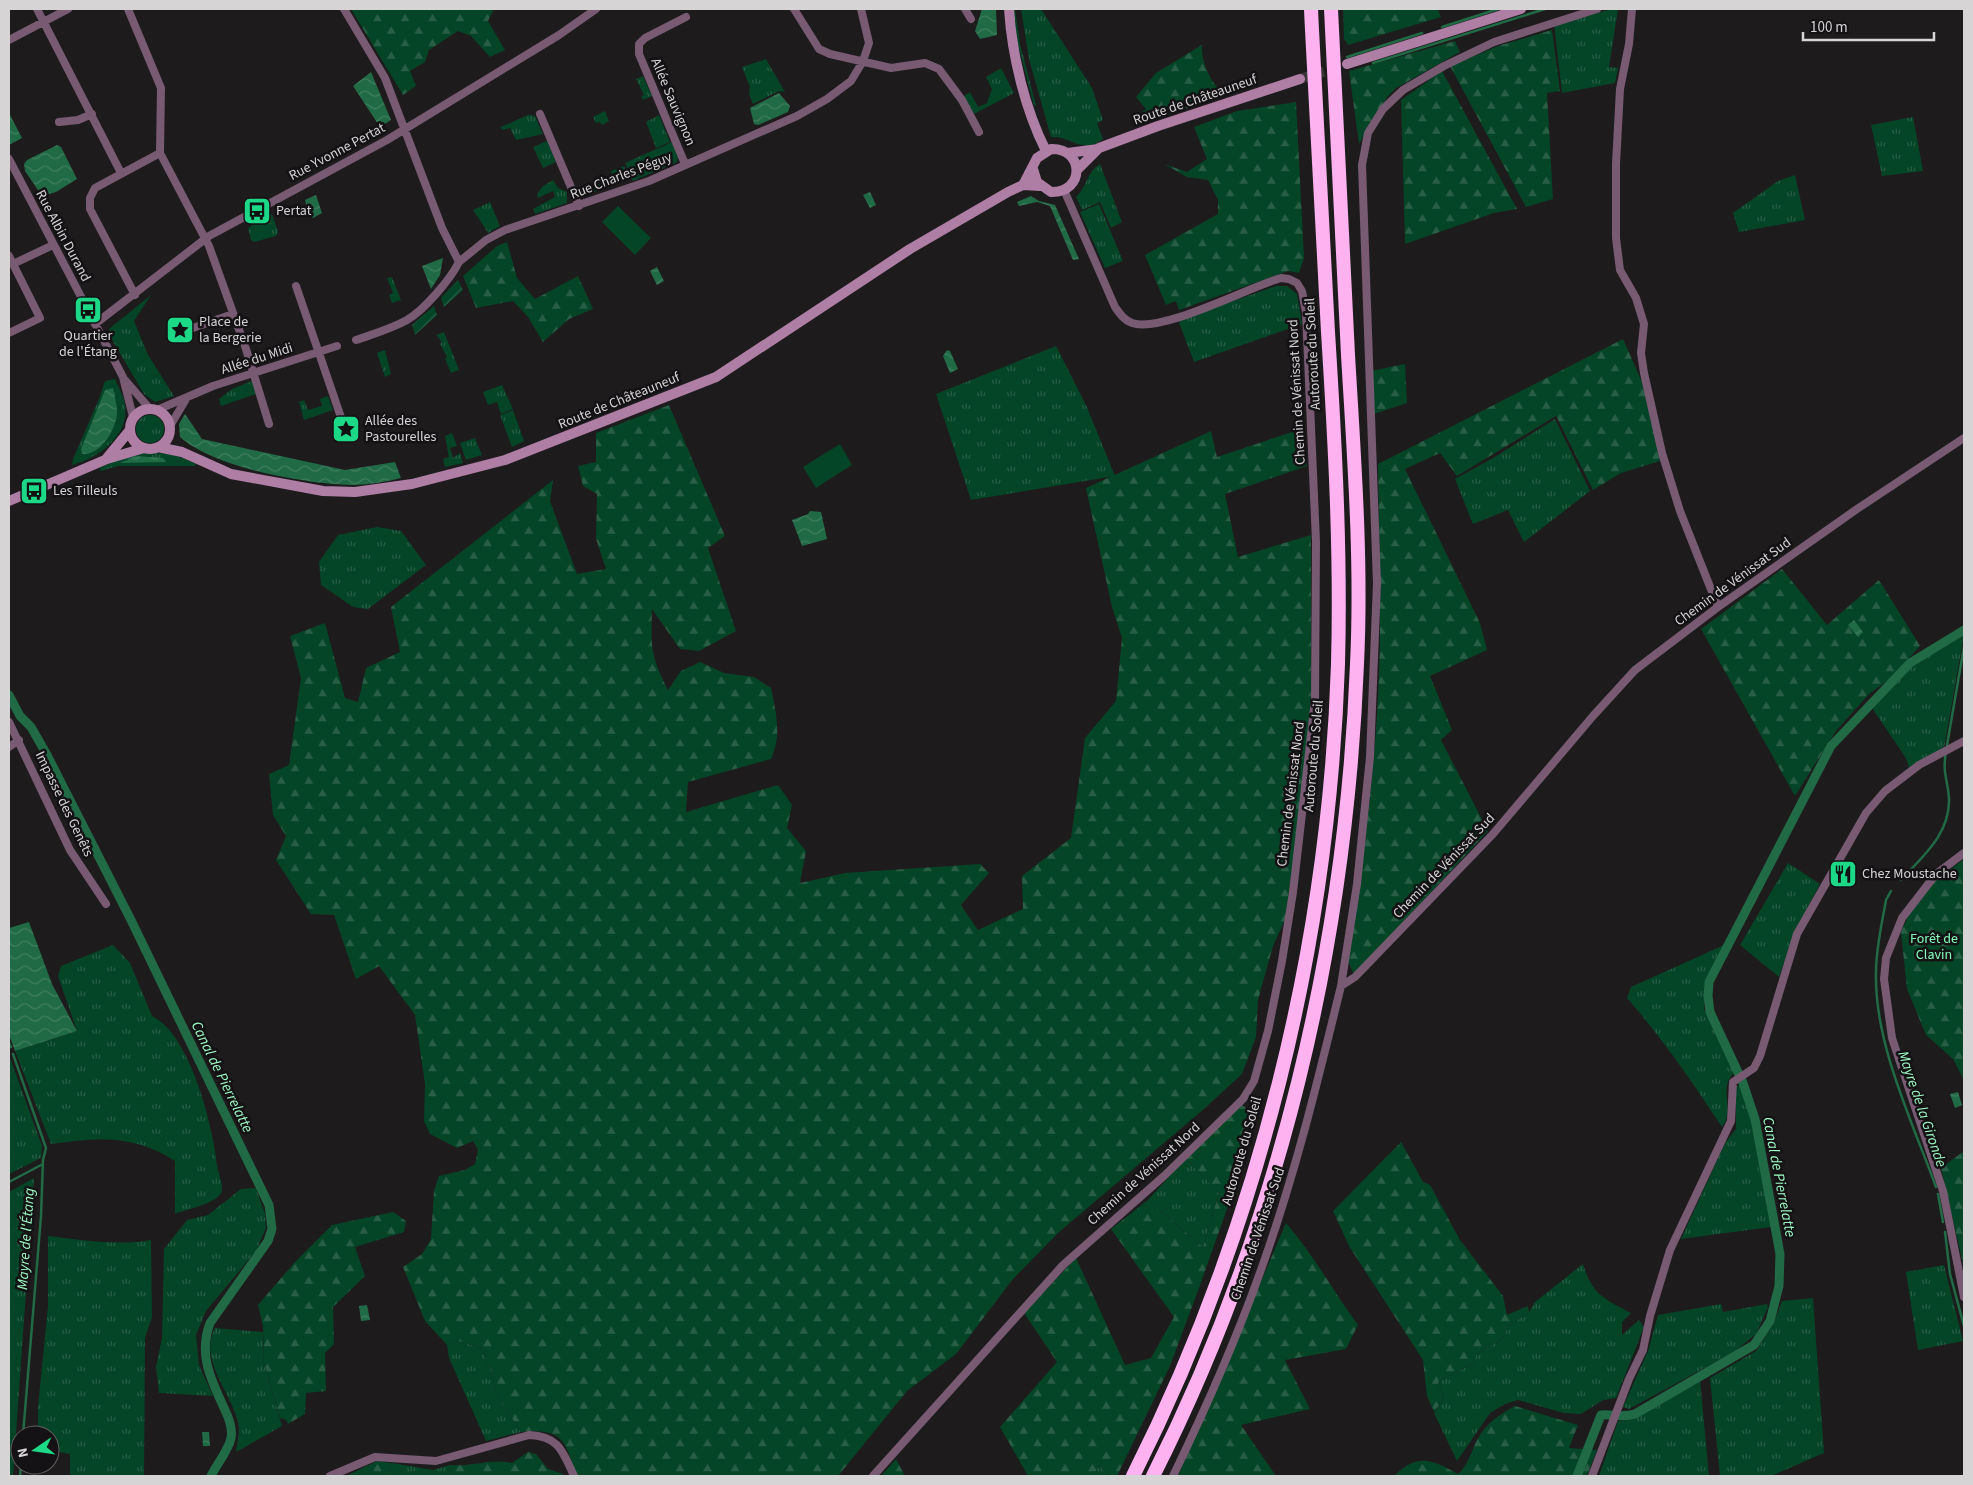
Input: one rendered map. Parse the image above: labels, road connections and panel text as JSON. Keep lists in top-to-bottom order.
{
  "streets": {
    "highway": ["Autoroute du Soleil"],
    "main road": ["Route de Châteauneuf"],
    "street": [
      "Allée Sauvignon",
      "Rue Yvonne Pertat",
      "Rue Charles Péguy",
      "Rue Albin Durand",
      "Allée du Midi",
      "Chemin de Vénissat Nord",
      "Chemin de Vénissat Sud",
      "Impasse des Genêts"
    ]
  },
  "crossings": [
    ["Route de Châteauneuf", "Rue Albin Durand"],
    ["Route de Châteauneuf", "Allée du Midi"],
    ["Route de Châteauneuf", "Chemin de Vénissat Nord"],
    ["Allée Sauvignon", "Rue Charles Péguy"],
    ["Rue Yvonne Pertat", "Rue Albin Durand"],
    ["Rue Albin Durand", "Allée du Midi"]
  ],
  "water": ["Canal de Pierrelatte", "Mayre de la Gironde", "Mayre de l'Étang"],
  "parks": ["Forêt de Clavin"],
  "places": {
    "bus stop": ["Pertat", "Quartier de l'Étang", "Les Tilleuls"],
    "place": ["Place de la Bergerie", "Allée des Pastourelles"],
    "restaurant": ["Chez Moustache"]
  },
  "scale_bar": "100 m",
  "north": "left"
}
